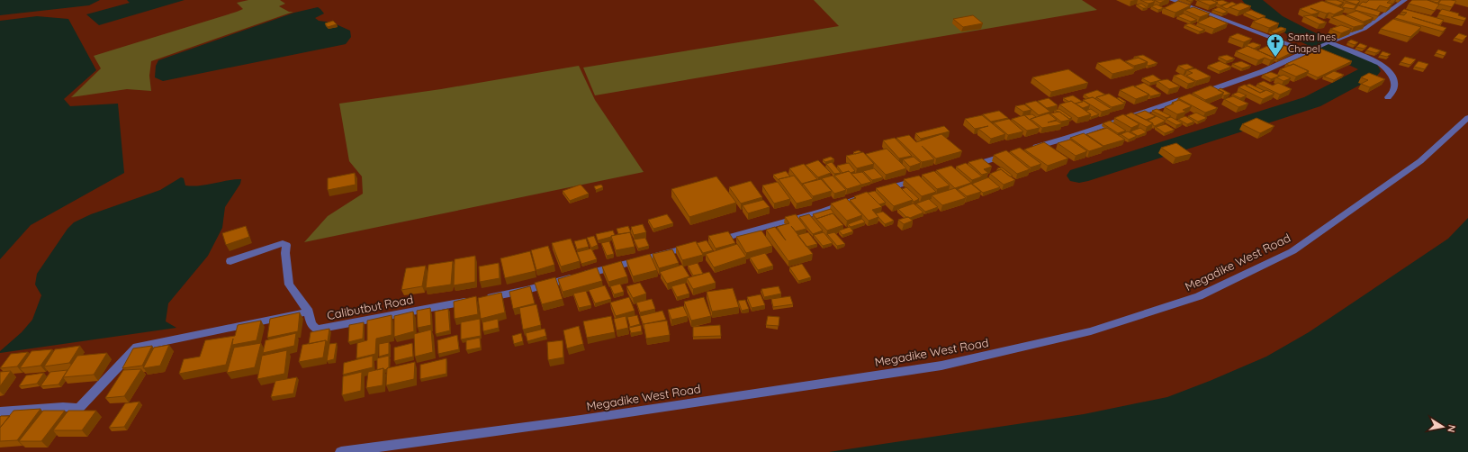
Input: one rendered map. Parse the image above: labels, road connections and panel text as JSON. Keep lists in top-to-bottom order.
{
  "streets": {
    "street": ["Megadike West Road", "Calibutbut Road"]
  },
  "places": {
    "church": ["Santa Ines Chapel"]
  },
  "north": "right"
}
